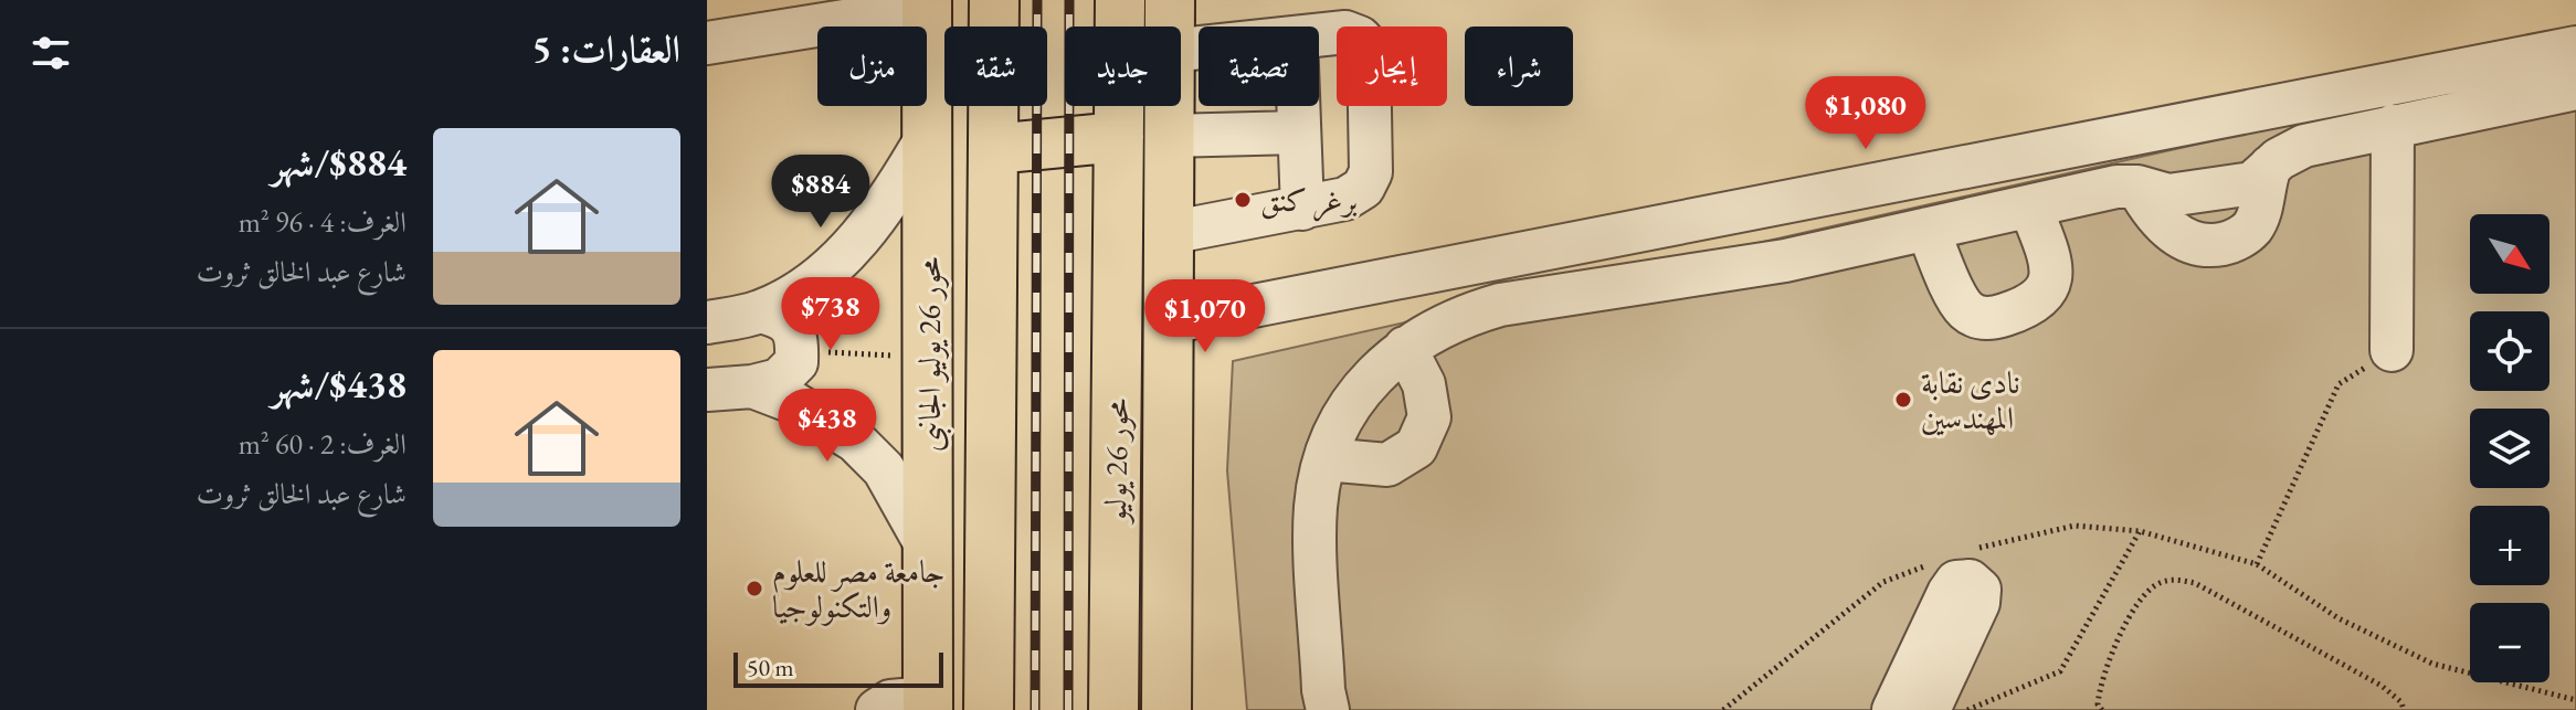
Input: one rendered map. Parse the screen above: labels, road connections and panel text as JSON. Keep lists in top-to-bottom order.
{
  "streets": {
    "main road": ["محور 26 يوليو الجانبى", "محور 26 يوليو"]
  },
  "places": ["برغر كنق", "نادى نقابة المهندسين", "جامعة مصر للعلوم والتكنولوجيا"],
  "scale_bar": "50 m",
  "north": "bottom right",
  "page": {
    "heading": "العقارات: 5",
    "chip": [
      "شراء",
      "إيجار",
      "تصفية",
      "جديد",
      "شقة",
      "منزل"
    ],
    "price": [
      "$1,080",
      "$884",
      "$738",
      "$1,070",
      "$438"
    ],
    "list": [
      {
        "name": "$884/شهر",
        "note": "الغرف: 4 · 96 m² · شارع عبد الخالق ثروت"
      },
      {
        "name": "$438/شهر",
        "note": "الغرف: 2 · 60 m² · شارع عبد الخالق ثروت"
      }
    ],
    "map_buttons": ["+", "−"],
    "scale": "50 m"
  }
}
